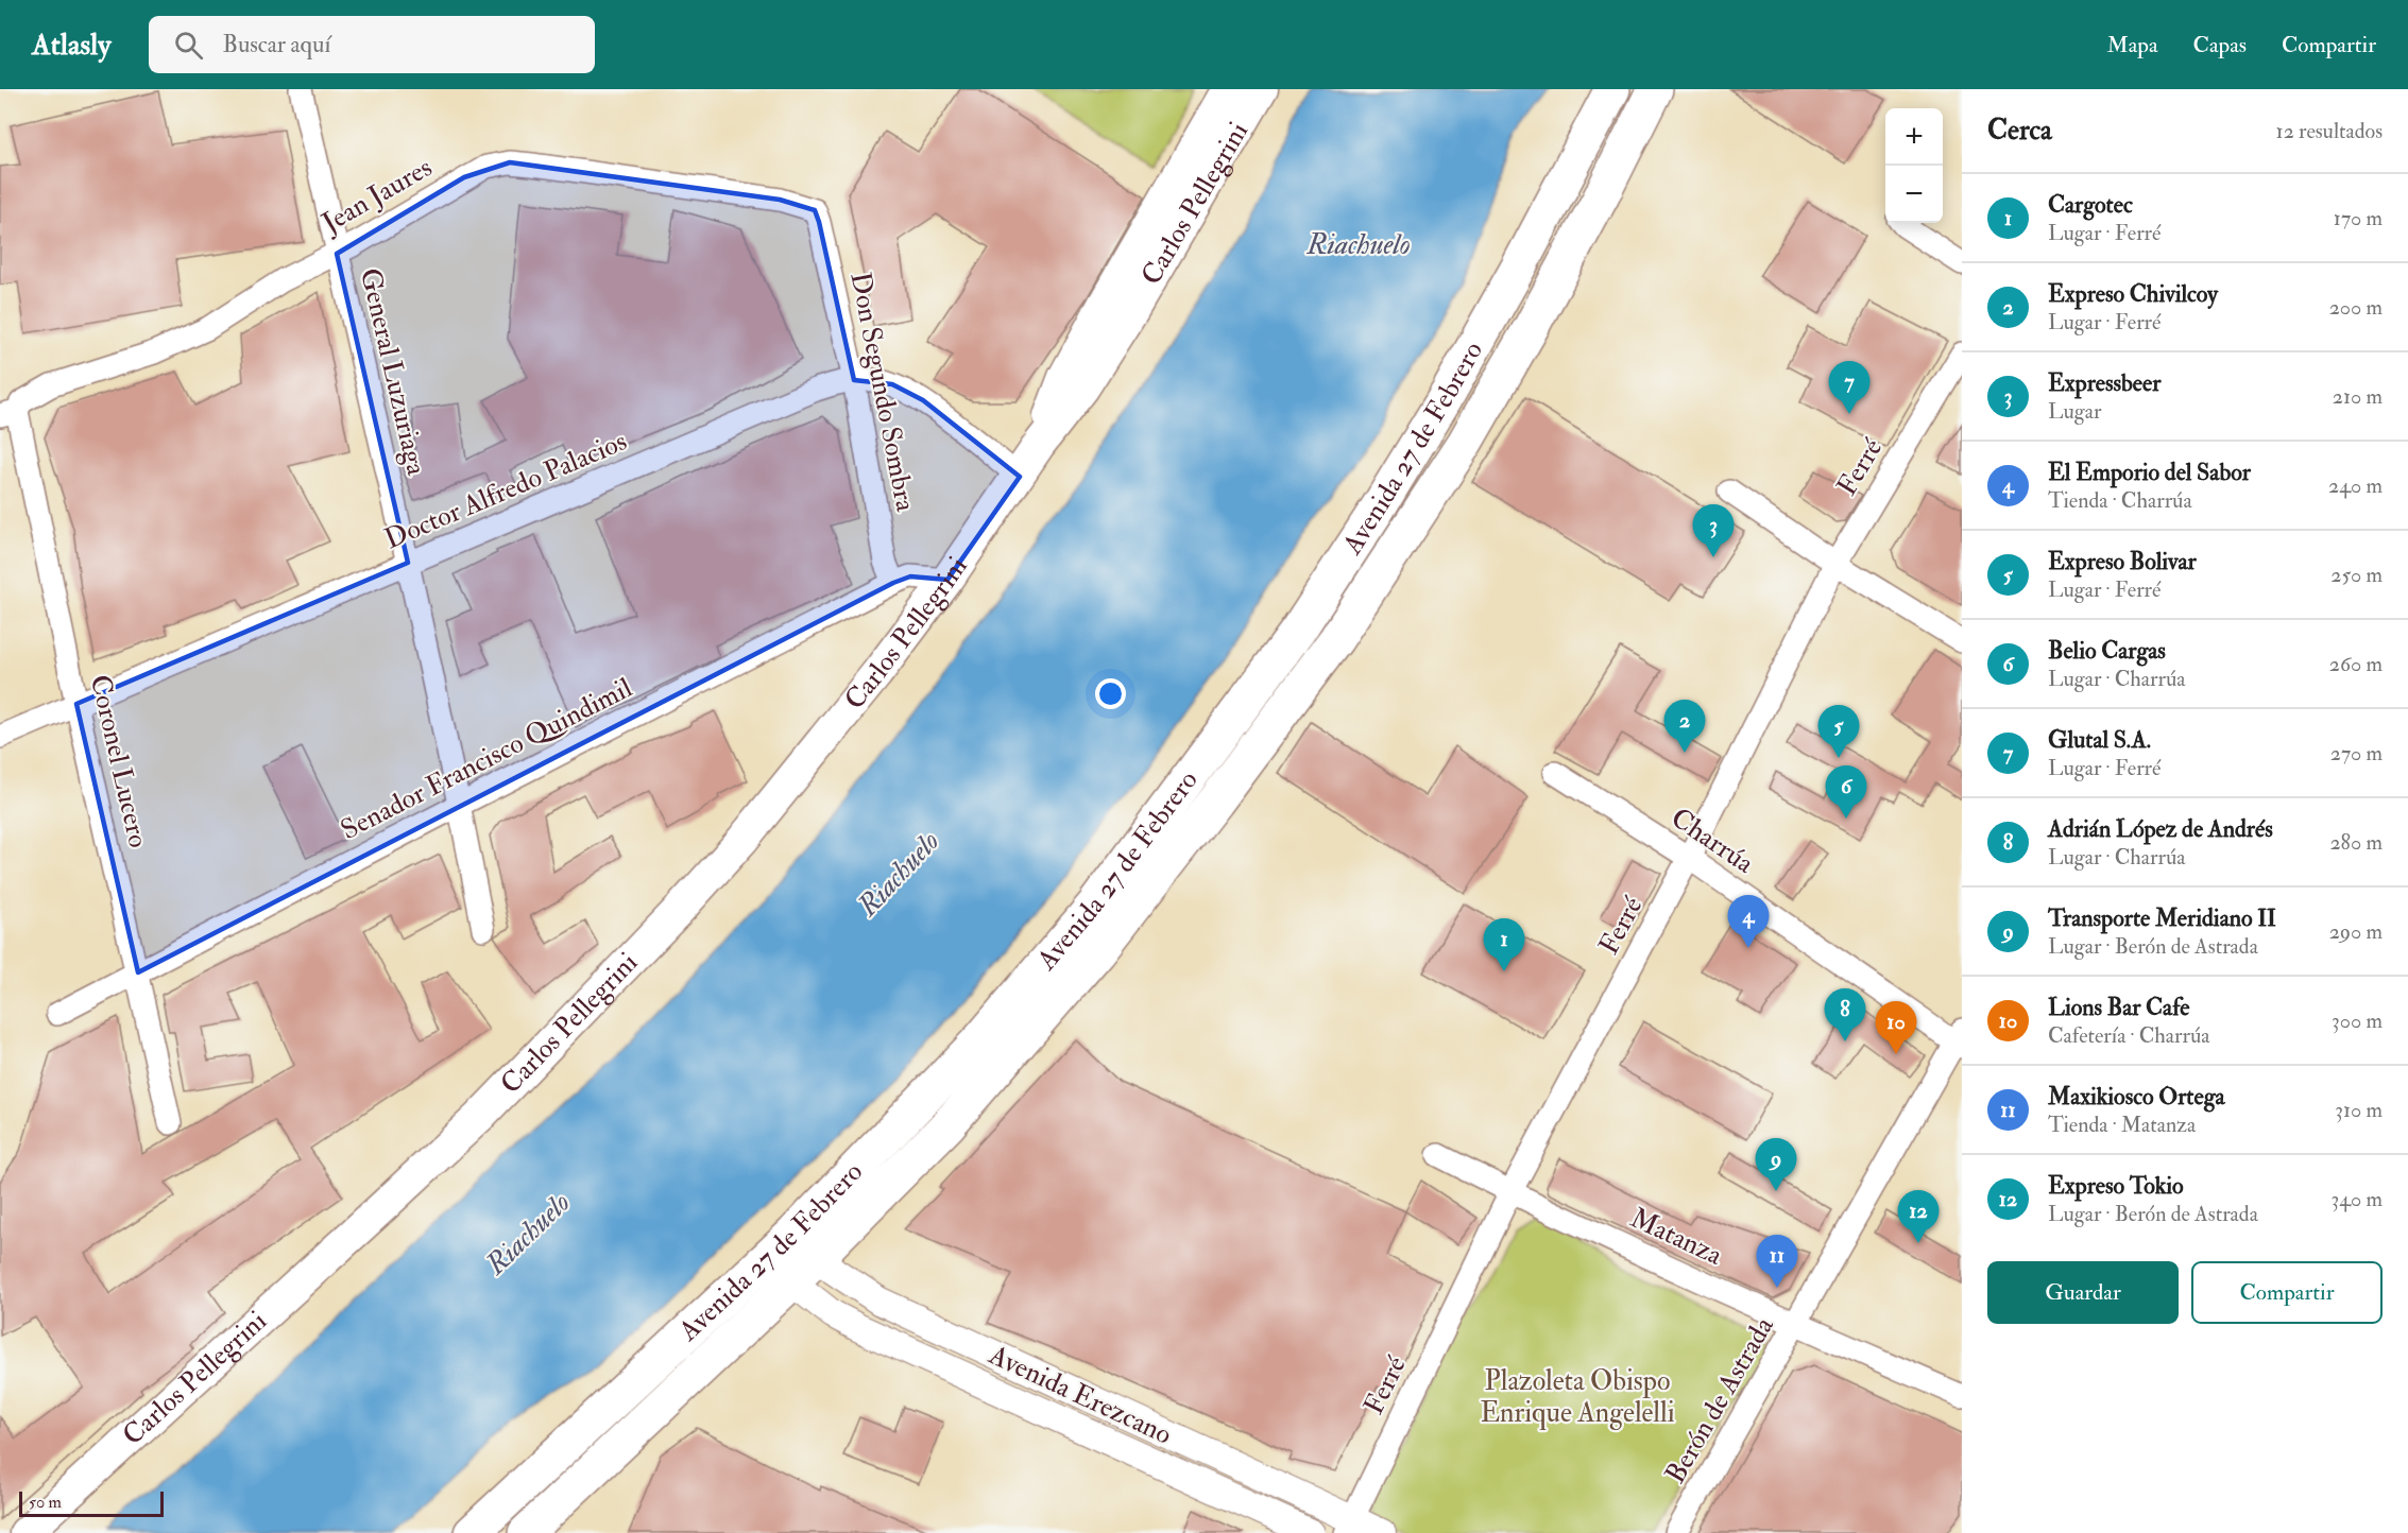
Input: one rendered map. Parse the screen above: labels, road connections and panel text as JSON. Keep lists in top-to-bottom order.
{
  "streets": {
    "main road": ["Carlos Pellegrini", "Avenida 27 de Febrero"],
    "street": [
      "Jean Jaures",
      "General Luzuriaga",
      "Don Segundo Sombra",
      "Ferré",
      "Doctor Alfredo Palacios",
      "Senador Francisco Quindimil",
      "Coronel Lucero",
      "Charrúa",
      "Matanza",
      "Avenida Erezcano",
      "Berón de Astrada"
    ]
  },
  "crossings": [
    ["Jean Jaures", "General Luzuriaga"],
    ["Jean Jaures", "Don Segundo Sombra"],
    ["Jean Jaures", "Coronel Lucero"],
    ["Carlos Pellegrini", "Doctor Alfredo Palacios"],
    ["Carlos Pellegrini", "Senador Francisco Quindimil"],
    ["General Luzuriaga", "Doctor Alfredo Palacios"],
    ["General Luzuriaga", "Senador Francisco Quindimil"],
    ["Don Segundo Sombra", "Doctor Alfredo Palacios"],
    ["Don Segundo Sombra", "Senador Francisco Quindimil"],
    ["Avenida 27 de Febrero", "Avenida Erezcano"],
    ["Ferré", "Charrúa"],
    ["Ferré", "Matanza"],
    ["Ferré", "Avenida Erezcano"],
    ["Doctor Alfredo Palacios", "Coronel Lucero"],
    ["Senador Francisco Quindimil", "Coronel Lucero"],
    ["Charrúa", "Berón de Astrada"],
    ["Matanza", "Berón de Astrada"]
  ],
  "water": ["Riachuelo"],
  "parks": ["Plazoleta Obispo Enrique Angelelli"],
  "scale_bar": "50 m",
  "page": {
    "header": "Atlasly",
    "search": "Buscar aquí",
    "nav": ["Mapa", "Capas", "Compartir"],
    "heading": ["Cerca", "12 resultados"],
    "map_buttons": ["+", "−"],
    "list": [
      {
        "mark": "1",
        "name": "Cargotec",
        "note": "Lugar · Ferré",
        "value": "170 m"
      },
      {
        "mark": "2",
        "name": "Expreso Chivilcoy",
        "note": "Lugar · Ferré",
        "value": "200 m"
      },
      {
        "mark": "3",
        "name": "Expressbeer",
        "note": "Lugar",
        "value": "210 m"
      },
      {
        "mark": "4",
        "name": "El Emporio del Sabor",
        "note": "Tienda · Charrúa",
        "value": "240 m"
      },
      {
        "mark": "5",
        "name": "Expreso Bolivar",
        "note": "Lugar · Ferré",
        "value": "250 m"
      },
      {
        "mark": "6",
        "name": "Belio Cargas",
        "note": "Lugar · Charrúa",
        "value": "260 m"
      },
      {
        "mark": "7",
        "name": "Glutal S.A.",
        "note": "Lugar · Ferré",
        "value": "270 m"
      },
      {
        "mark": "8",
        "name": "Adrián López de Andrés",
        "note": "Lugar · Charrúa",
        "value": "280 m"
      },
      {
        "mark": "9",
        "name": "Transporte Meridiano II",
        "note": "Lugar · Berón de Astrada",
        "value": "290 m"
      },
      {
        "mark": "10",
        "name": "Lions Bar Cafe",
        "note": "Cafetería · Charrúa",
        "value": "300 m"
      },
      {
        "mark": "11",
        "name": "Maxikiosco Ortega",
        "note": "Tienda · Matanza",
        "value": "310 m"
      },
      {
        "mark": "12",
        "name": "Expreso Tokio",
        "note": "Lugar · Berón de Astrada",
        "value": "340 m"
      }
    ],
    "pins": [
      "7",
      "3",
      "2",
      "5",
      "6",
      "4",
      "1",
      "8",
      "10",
      "9",
      "12",
      "11"
    ],
    "buttons": ["Guardar", "Compartir"],
    "scale": "50 m"
  }
}
